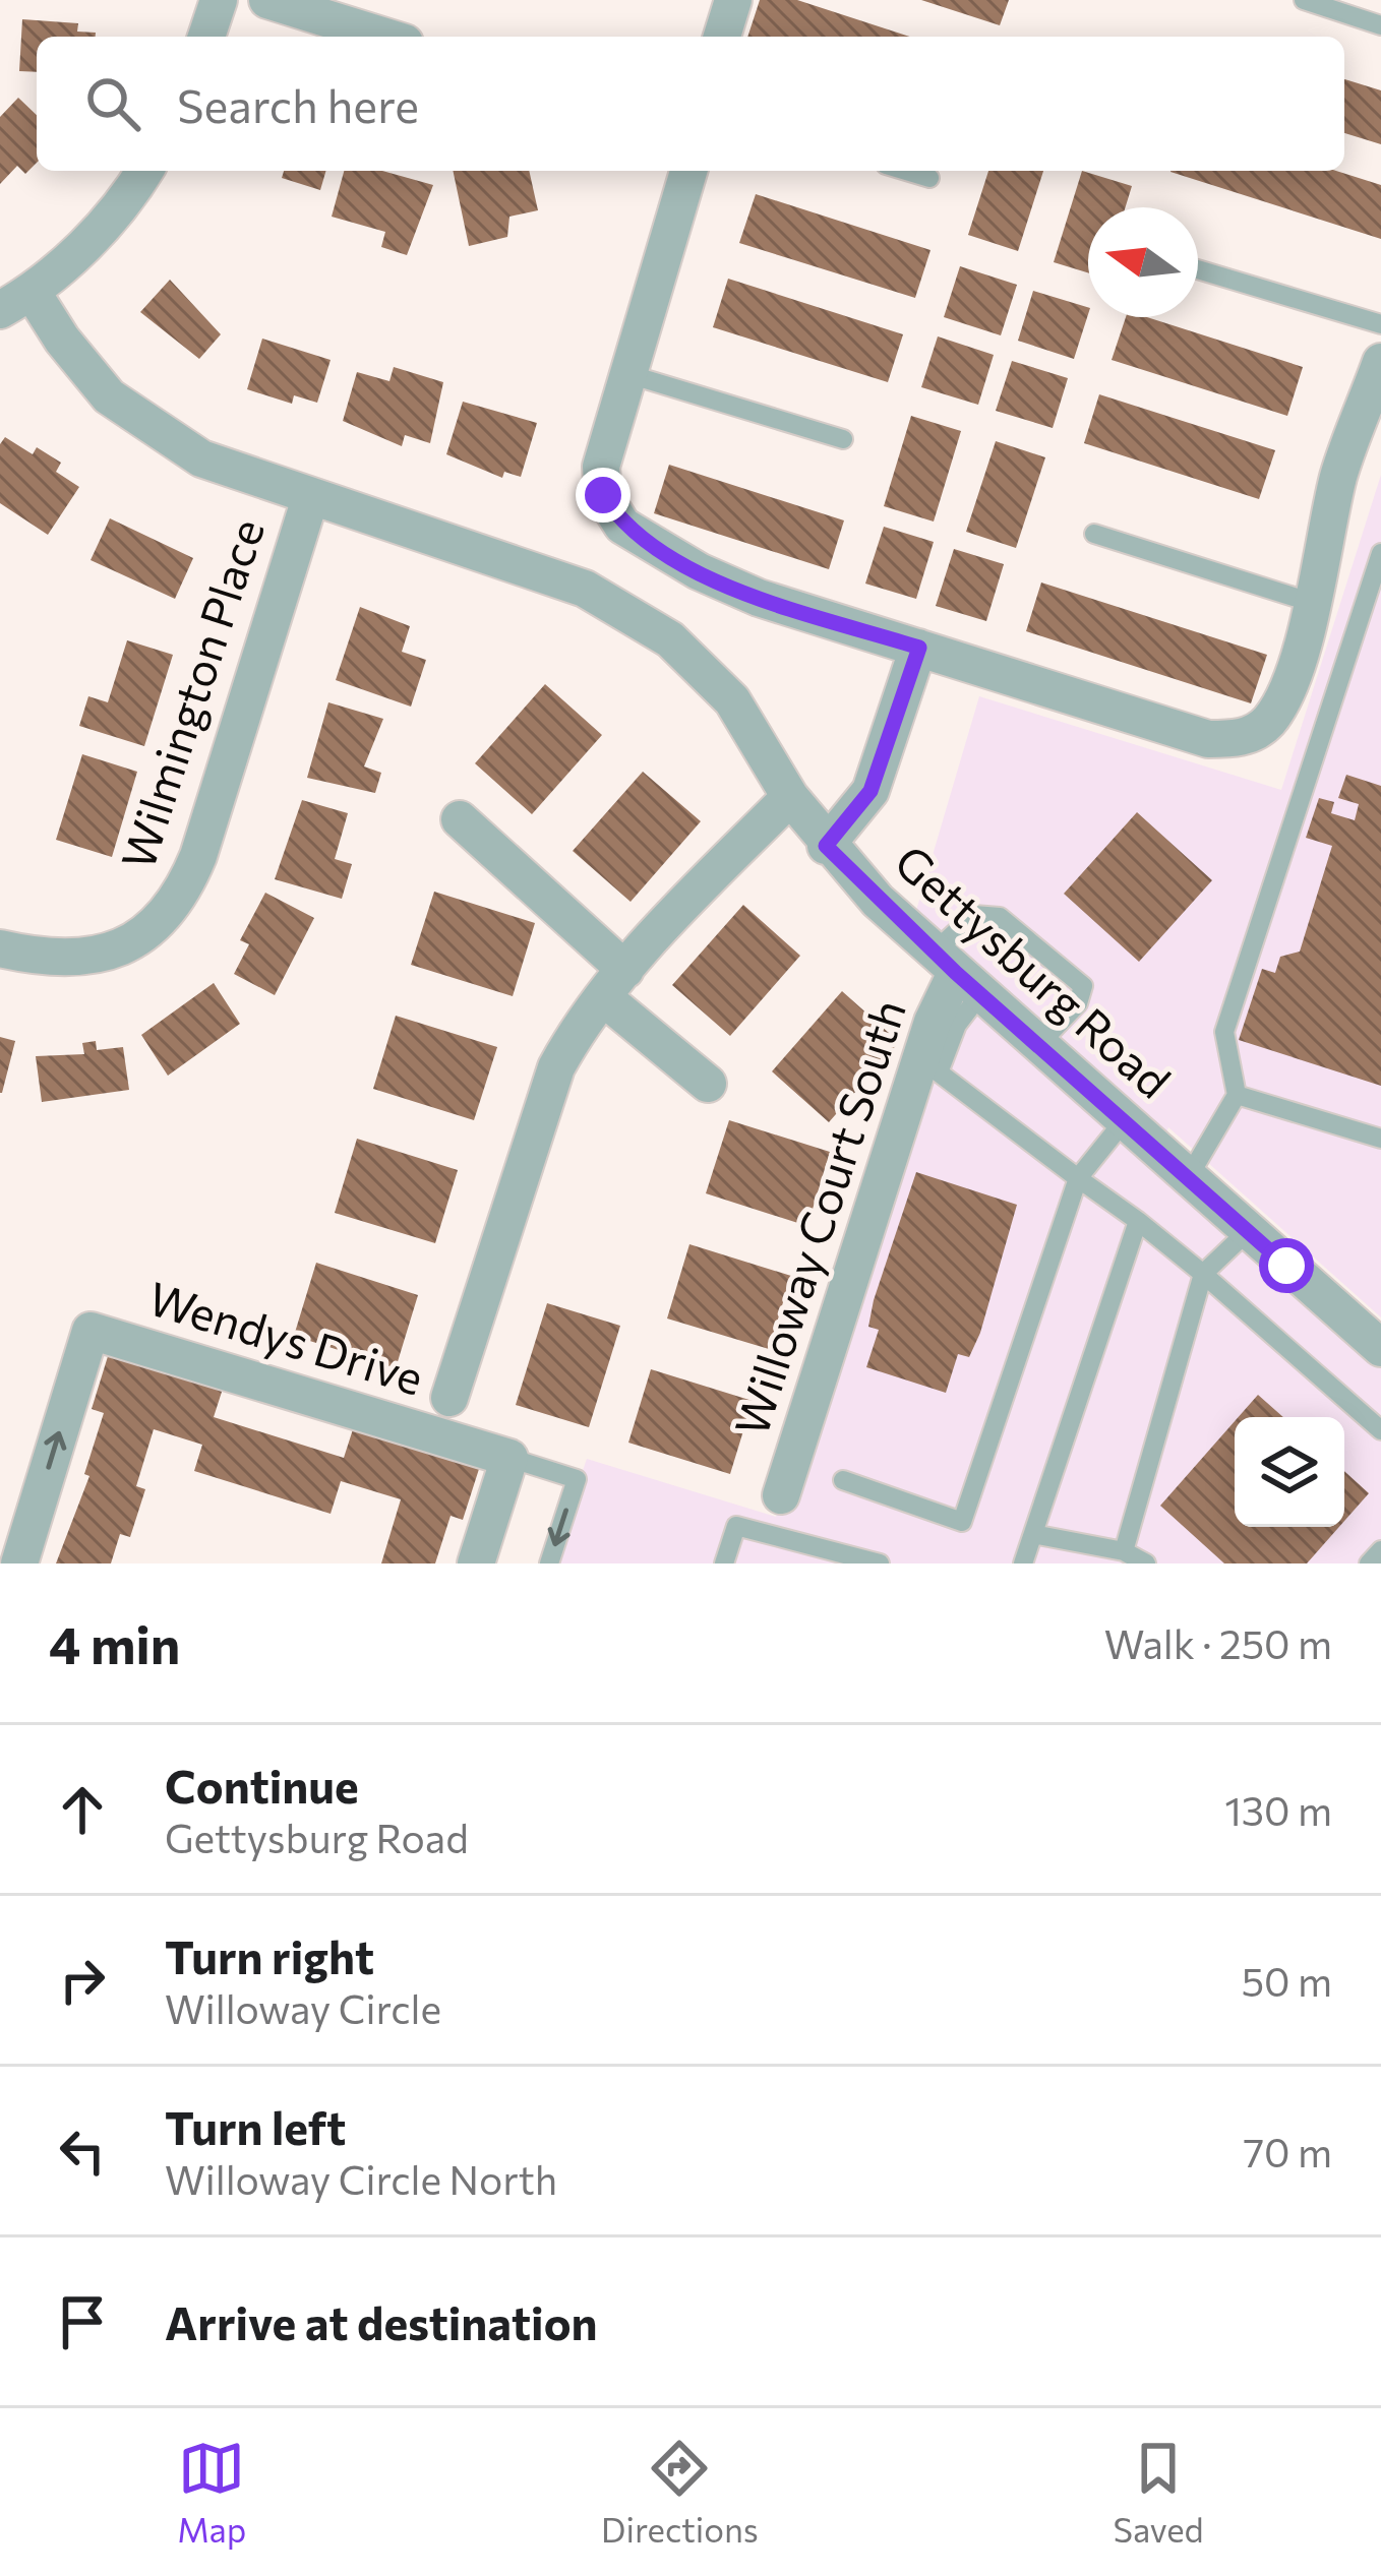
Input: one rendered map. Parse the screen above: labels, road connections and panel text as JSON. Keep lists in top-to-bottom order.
{
  "streets": {
    "street": [
      "Wilmington Place",
      "Gettysburg Road",
      "Willoway Court South",
      "Wendys Drive"
    ]
  },
  "crossings": [
    ["Wilmington Place", "Gettysburg Road"],
    ["Gettysburg Road", "Willoway Court South"]
  ],
  "north": "left",
  "page": {
    "search": "Search here",
    "heading": ["4 min", "Walk · 250 m"],
    "list": [
      ["Continue", "Gettysburg Road", "130 m"],
      ["Turn right", "Willoway Circle", "50 m"],
      ["Turn left", "Willoway Circle North", "70 m"],
      "Arrive at destination"
    ],
    "nav": ["Map", "Directions", "Saved"]
  }
}
